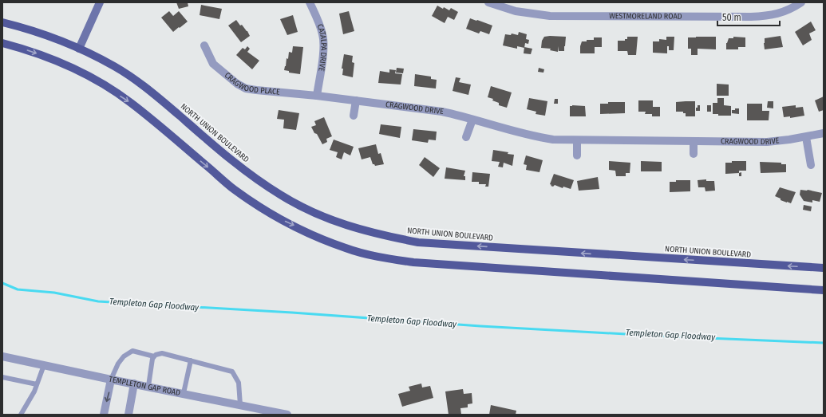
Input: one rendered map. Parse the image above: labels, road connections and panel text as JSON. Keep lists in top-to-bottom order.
{
  "streets": {
    "main road": ["NORTH UNION BOULEVARD"],
    "street": [
      "WESTMORELAND ROAD",
      "CATALPA DRIVE",
      "CRAGWOOD PLACE",
      "CRAGWOOD DRIVE",
      "TEMPLETON GAP ROAD"
    ]
  },
  "crossings": [
    ["CATALPA DRIVE", "CRAGWOOD PLACE"],
    ["CATALPA DRIVE", "CRAGWOOD DRIVE"],
    ["CRAGWOOD PLACE", "CRAGWOOD DRIVE"]
  ],
  "water": ["Templeton Gap Floodway"],
  "scale_bar": "50 m"
}
